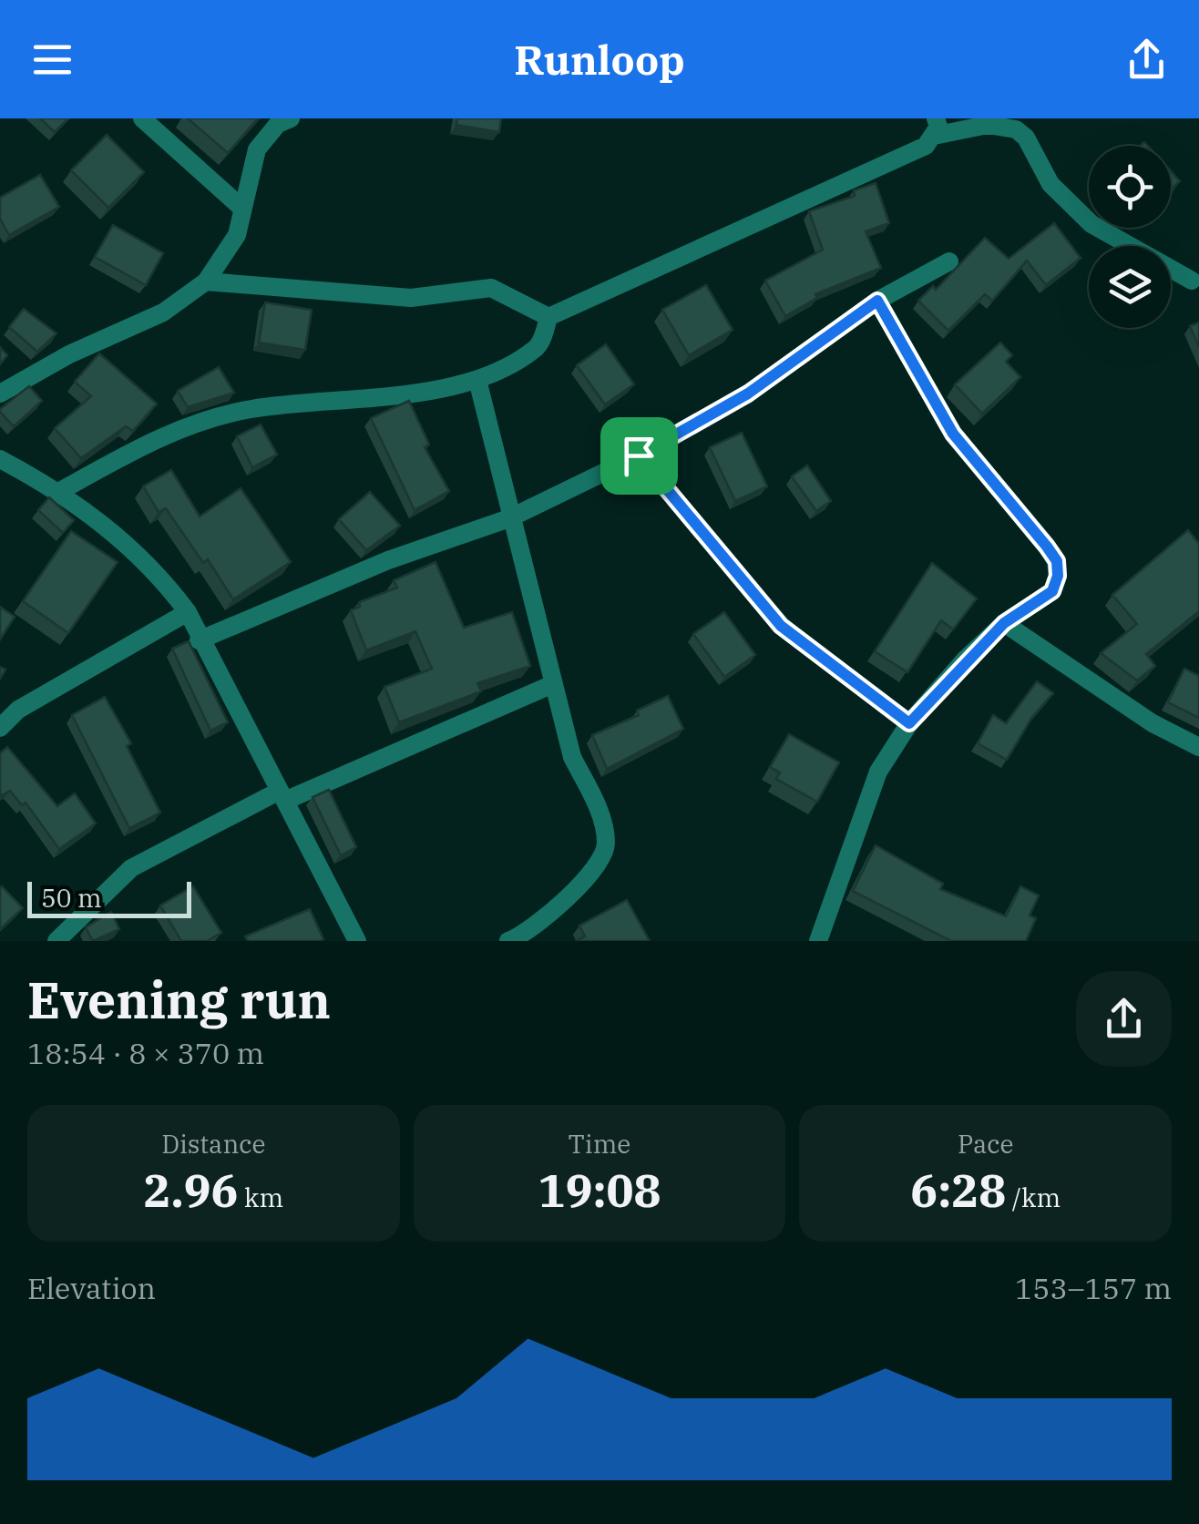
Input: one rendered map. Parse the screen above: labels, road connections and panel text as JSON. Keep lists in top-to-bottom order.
{
  "scale_bar": "50 m",
  "page": {
    "header": "Runloop",
    "scale": "50 m",
    "heading": ["Evening run", "18:54 · 8 × 370 m"],
    "stats": [
      ["Distance", "2.96 km"],
      ["Time", "19:08"],
      ["Pace", "6:28 /km"]
    ],
    "chart": ["Elevation", "153–157 m"]
  }
}
